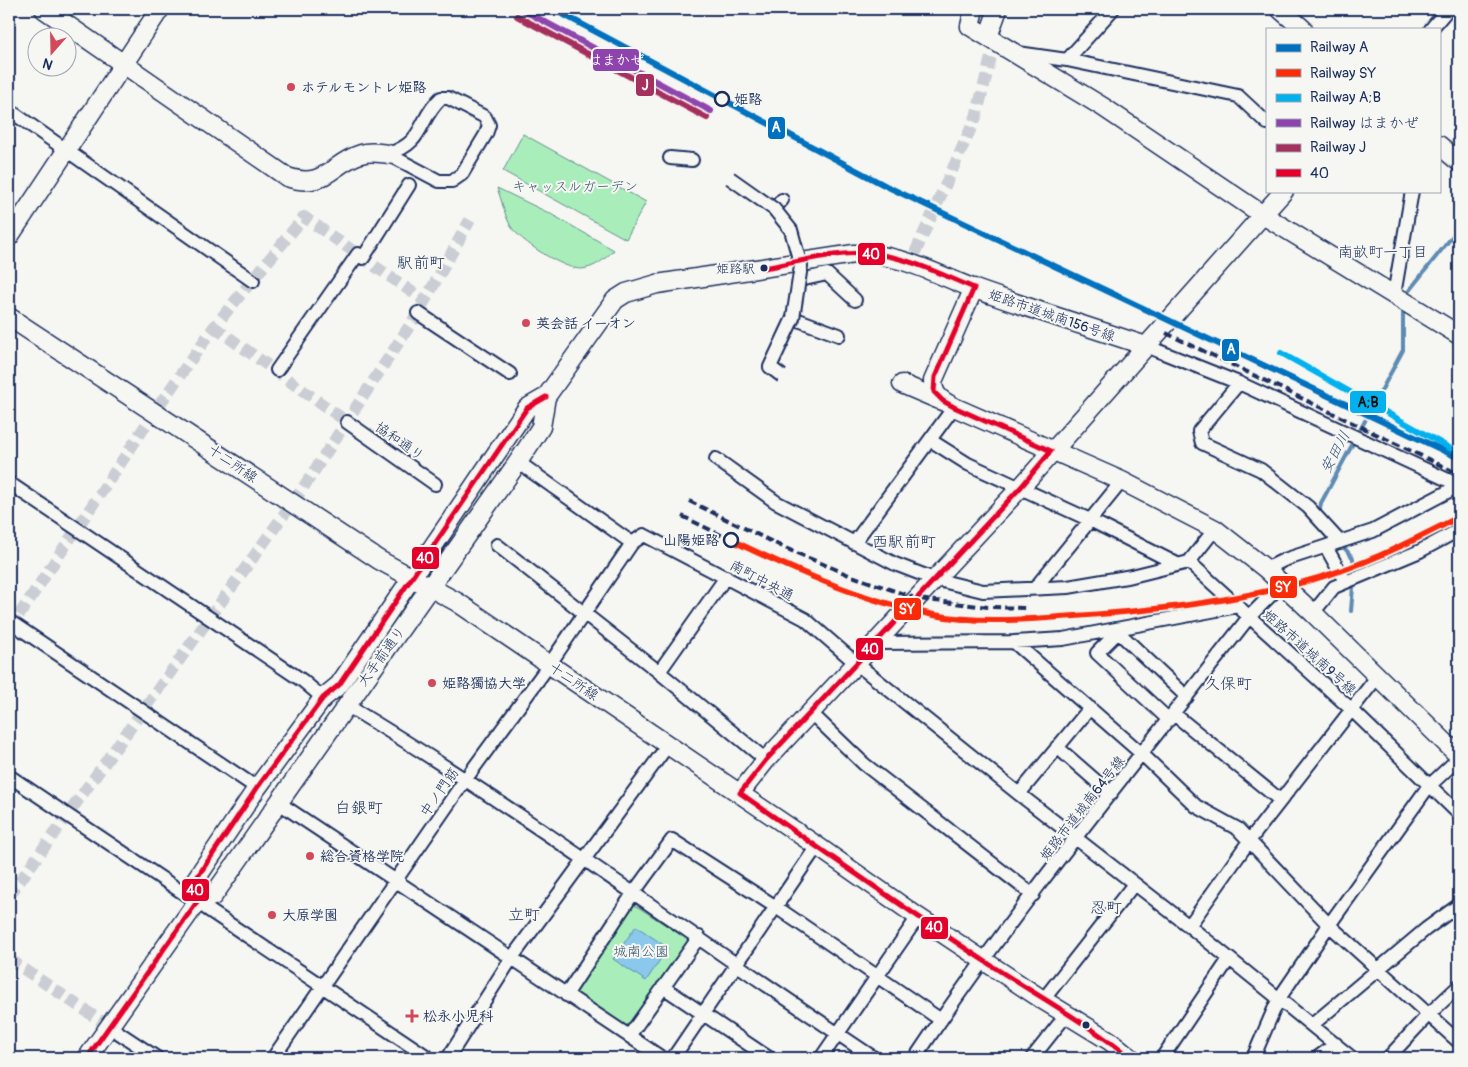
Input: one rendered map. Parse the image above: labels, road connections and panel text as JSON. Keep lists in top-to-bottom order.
{
  "streets": {
    "street": [
      "姫路市道城南156号線",
      "協和通り",
      "十二所線",
      "南町中央通",
      "姫路市道城南9号線",
      "大手前通り",
      "中ノ門筋",
      "姫路市道城南64号線"
    ]
  },
  "crossings": [
    ["姫路市道城南156号線", "大手前通り"],
    ["十二所線", "大手前通り"],
    ["十二所線", "中ノ門筋"],
    ["十二所線", "姫路市道城南64号線"],
    ["南町中央通", "中ノ門筋"],
    ["南町中央通", "姫路市道城南64号線"],
    ["姫路市道城南9号線", "姫路市道城南64号線"]
  ],
  "districts": [
    "南畝町一丁目",
    "駅前町",
    "西駅前町",
    "久保町",
    "白銀町",
    "忍町",
    "立町"
  ],
  "water": ["安田川"],
  "parks": ["キャッスルガーデン", "城南公園"],
  "places": {
    "other": [
      "ホテルモントレ姫路",
      "姫路",
      "姫路駅",
      "英会話 イーオン",
      "山陽姫路",
      "姫路獨協大学",
      "総合資格学院",
      "大原学園"
    ],
    "health": ["松永小児科"]
  },
  "lines": [
    "rail line A",
    "rail line はまかぜ",
    "rail line J",
    "transit line 40",
    "rail line A;B",
    "rail line SY"
  ],
  "legend": [
    "Railway A",
    "Railway SY",
    "Railway A;B",
    "Railway はまかぜ",
    "Railway J",
    "40"
  ],
  "north": "bottom"
}
